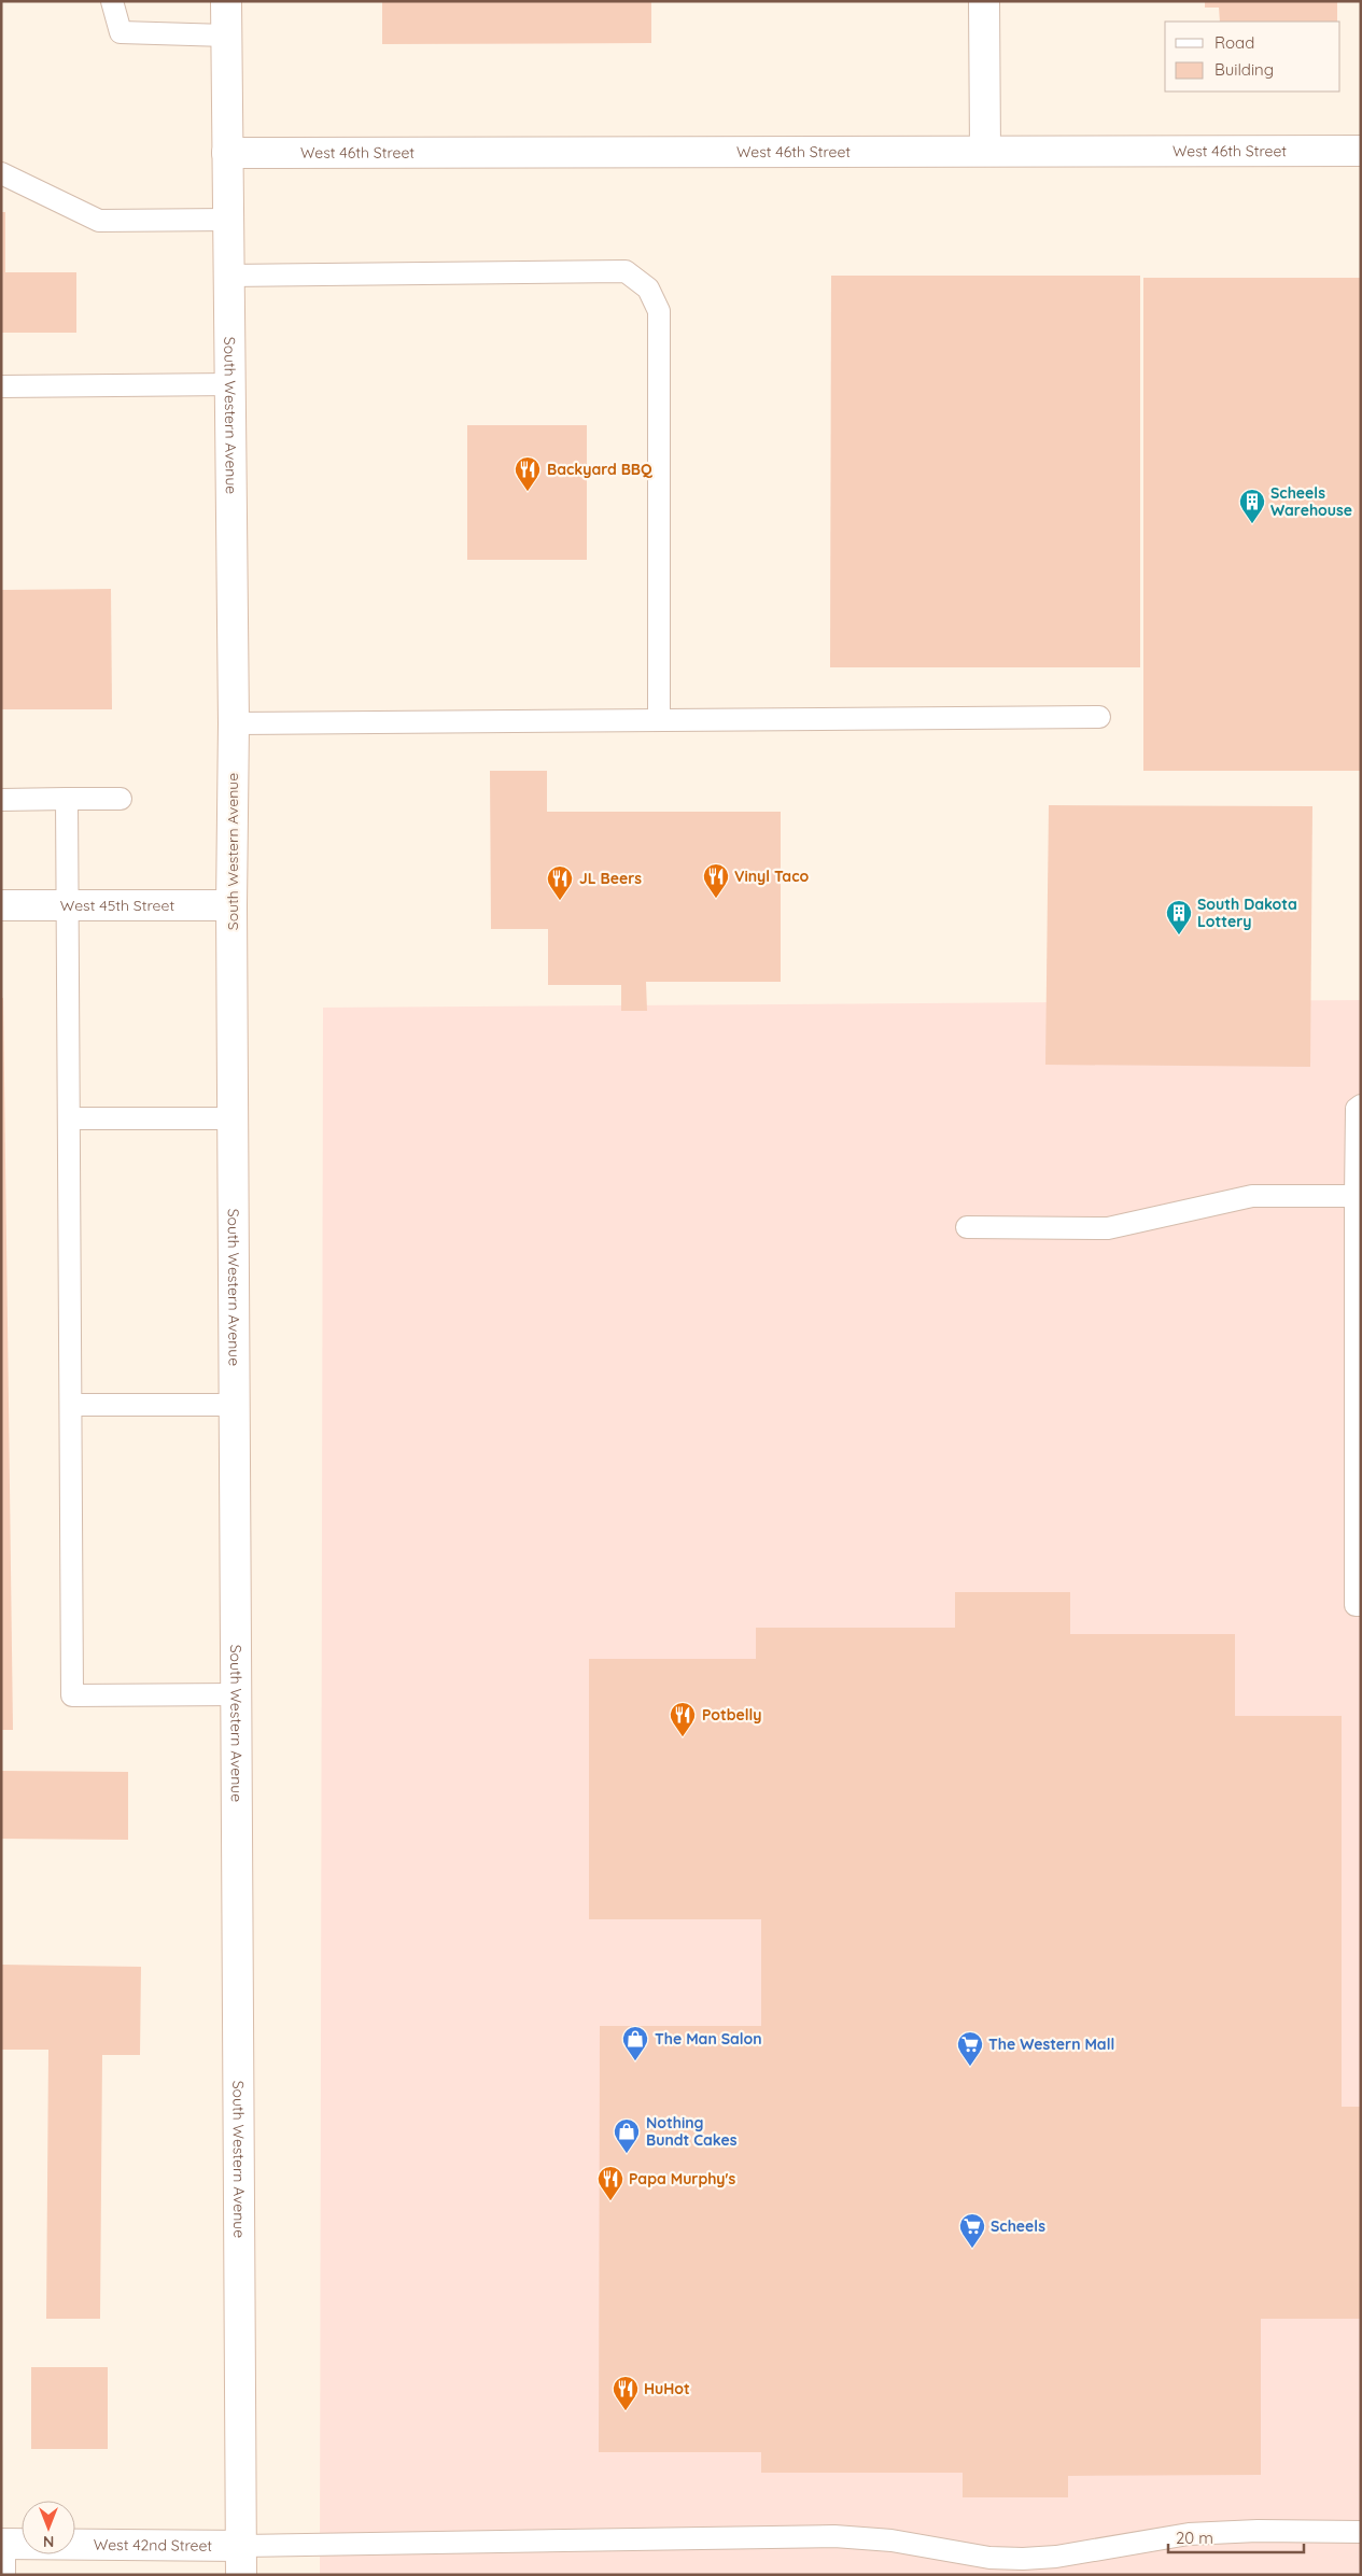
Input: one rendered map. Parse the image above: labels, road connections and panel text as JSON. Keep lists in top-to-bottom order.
{
  "streets": {
    "main road": [
      "West 46th Street",
      "South Western Avenue",
      "West 45th Street",
      "West 42nd Street"
    ]
  },
  "crossings": [
    ["West 46th Street", "South Western Avenue"],
    ["South Western Avenue", "West 45th Street"],
    ["South Western Avenue", "West 42nd Street"]
  ],
  "places": {
    "restaurant": [
      "Backyard BBQ",
      "Vinyl Taco",
      "JL Beers",
      "Potbelly",
      "Papa Murphy's",
      "HuHot"
    ],
    "building": ["Scheels Warehouse", "South Dakota Lottery"],
    "shop": ["The Man Salon", "Nothing Bundt Cakes"],
    "supermarket": ["The Western Mall", "Scheels"]
  },
  "legend": ["Road", "Building"],
  "scale_bar": "20 m",
  "north": "bottom"
}
